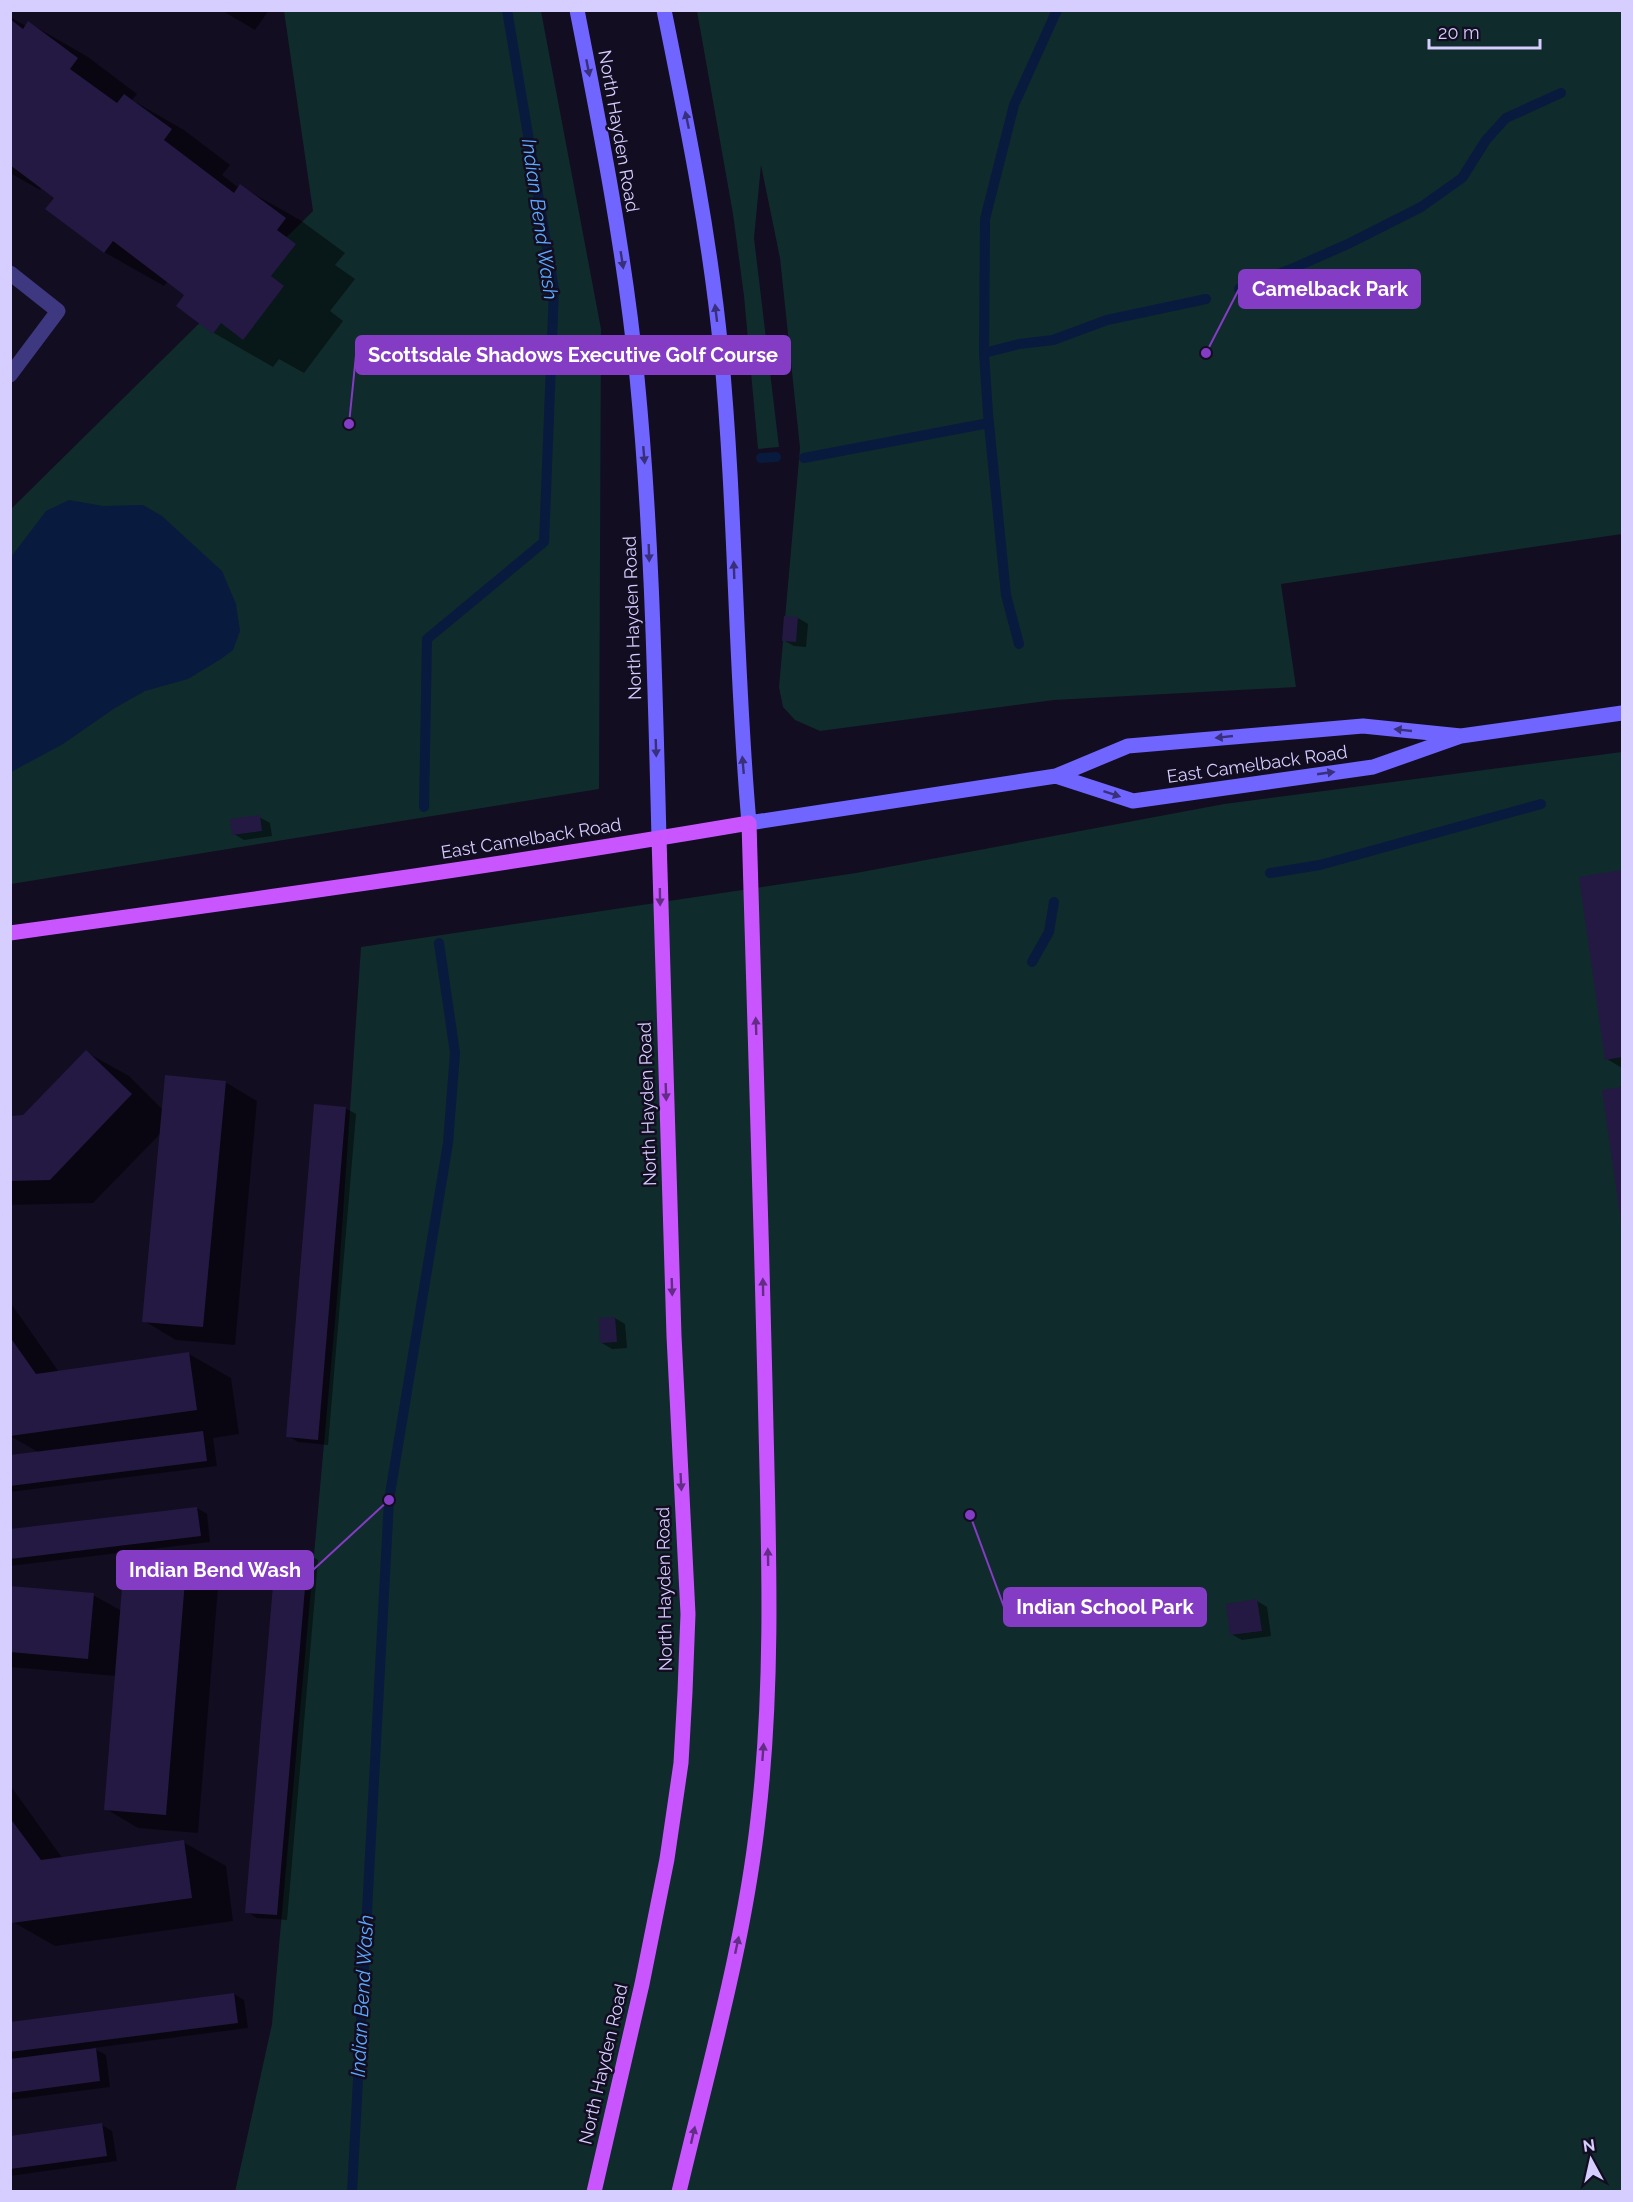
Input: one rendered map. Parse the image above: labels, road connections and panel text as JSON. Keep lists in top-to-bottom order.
{
  "streets": {
    "main road": ["North Hayden Road", "East Camelback Road"]
  },
  "crossings": [
    ["North Hayden Road", "East Camelback Road"]
  ],
  "water": ["Indian Bend Wash"],
  "places": [
    "Camelback Park",
    "Scottsdale Shadows Executive Golf Course",
    "Indian Bend Wash",
    "Indian School Park"
  ],
  "scale_bar": "20 m",
  "north": "top"
}
